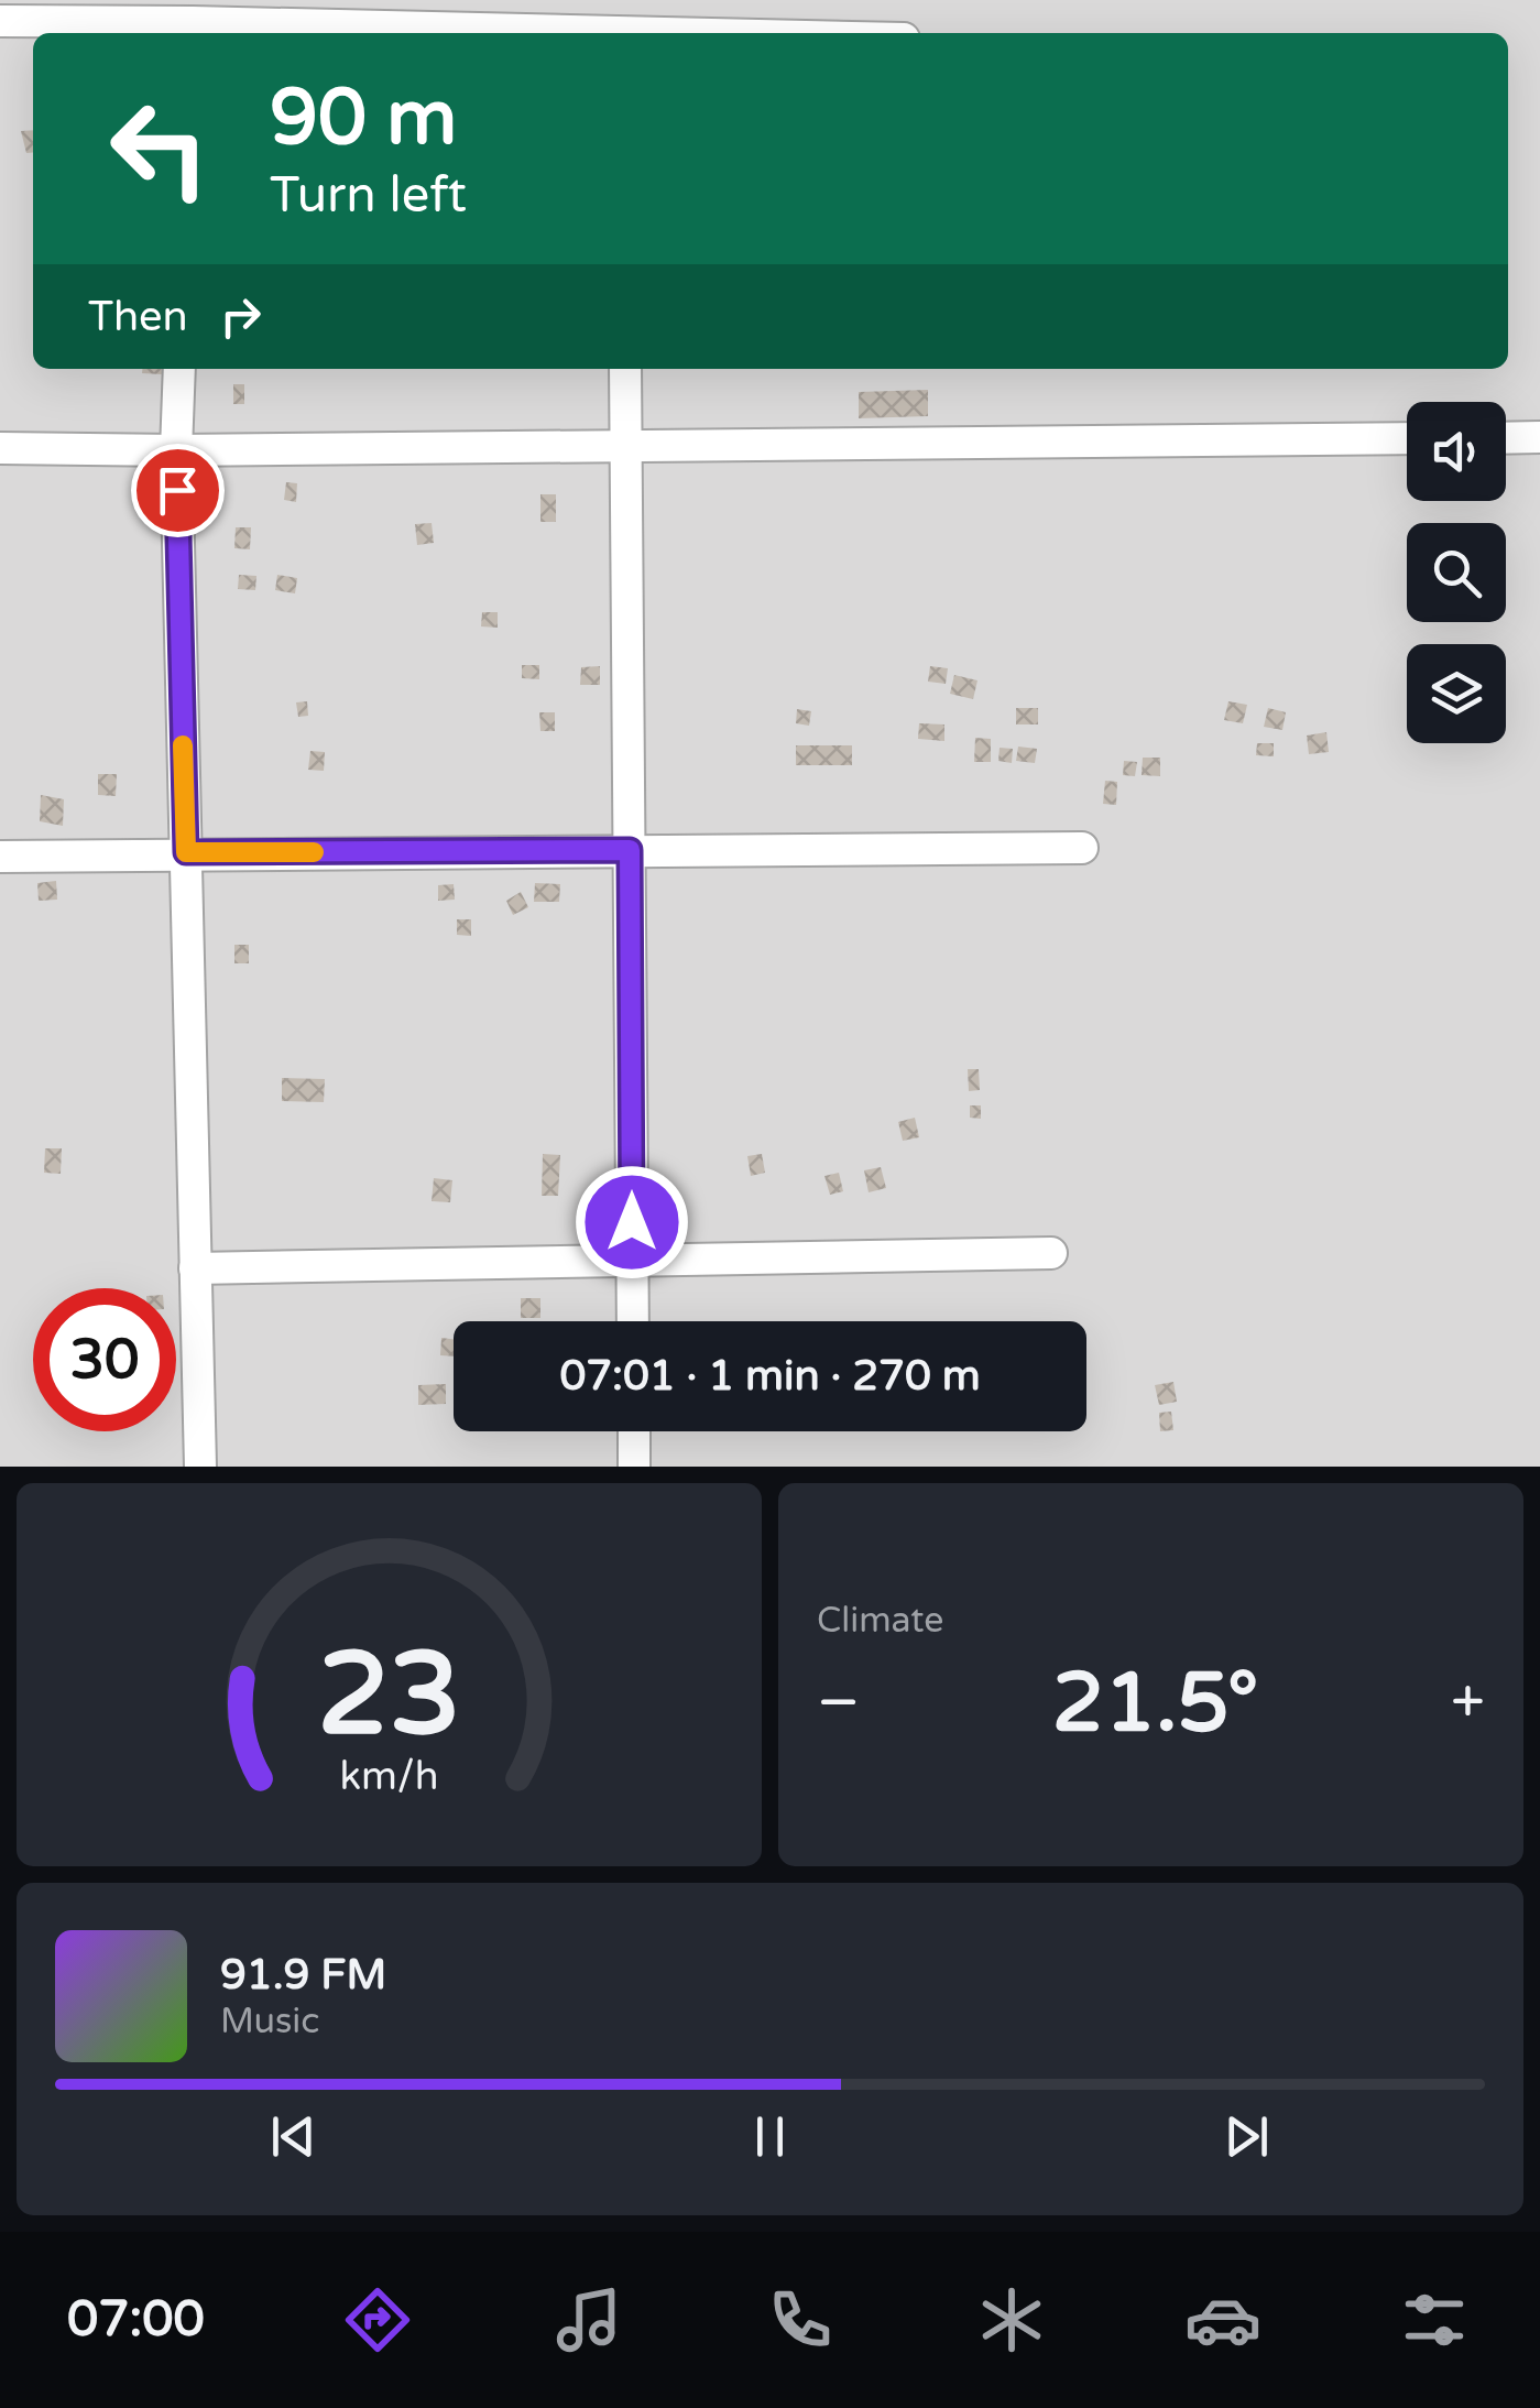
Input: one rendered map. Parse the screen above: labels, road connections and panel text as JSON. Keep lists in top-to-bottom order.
{
  "page": {
    "turn": ["90 m", "Turn left"],
    "then": "Then",
    "limit": "30",
    "trip": "07:01 · 1 min · 270 m",
    "tile": "Climate",
    "heat": ["−", "21.5°", "+"],
    "song": ["91.9 FM", "Music"],
    "tabs": "07:00",
    "gauge": ["23", "km/h"]
  }
}
